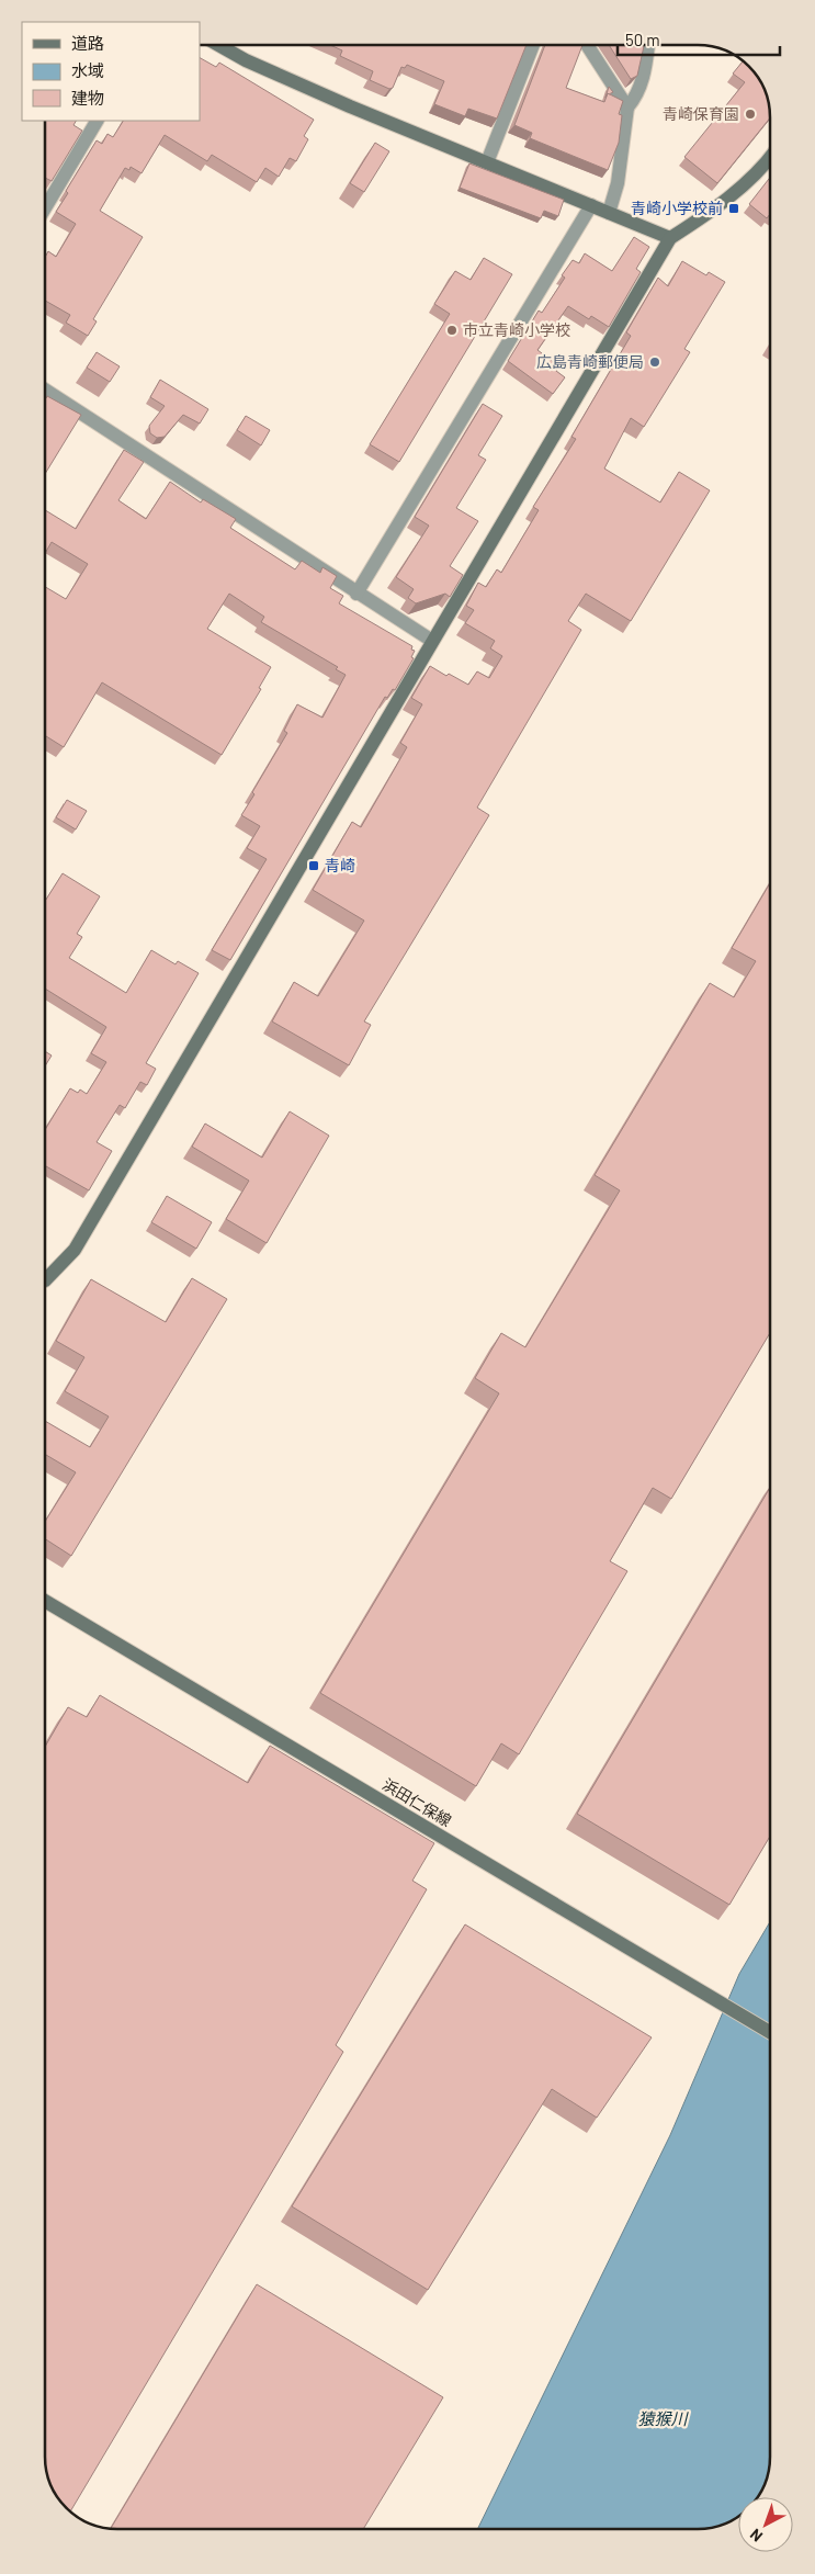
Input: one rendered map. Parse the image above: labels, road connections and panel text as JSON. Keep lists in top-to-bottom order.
{
  "streets": {
    "street": ["浜田仁保線"]
  },
  "water": ["猿猴川"],
  "places": {
    "other": ["青崎保育園", "市立青崎小学校", "広島青崎郵便局"],
    "transit": ["青崎小学校前", "青崎"]
  },
  "legend": ["道路", "水域", "建物"],
  "scale_bar": "50 m",
  "north": "bottom left"
}
